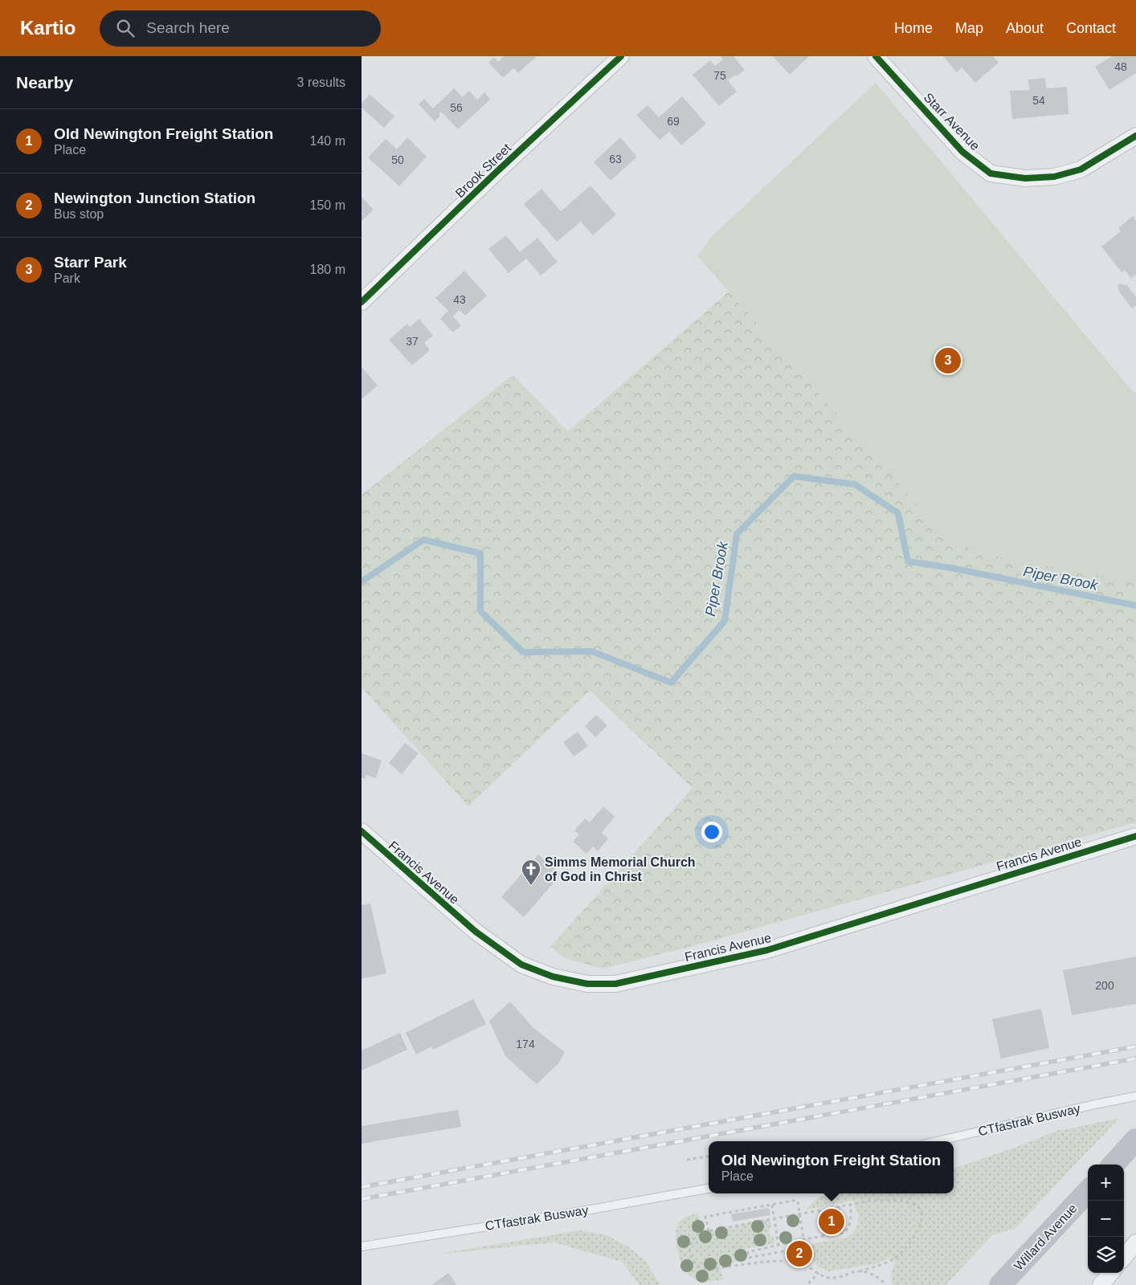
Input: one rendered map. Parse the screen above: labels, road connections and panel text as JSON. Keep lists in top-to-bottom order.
{
  "streets": {
    "main road": ["Willard Avenue"],
    "street": ["Starr Avenue", "Brook Street", "Francis Avenue"],
    "lane": ["CTfastrak Busway"]
  },
  "water": ["Piper Brook"],
  "places": {
    "church": ["Simms Memorial Church of God in Christ"]
  },
  "house_numbers": [
    "48",
    "75",
    "54",
    "56",
    "69",
    "63",
    "50",
    "43",
    "37",
    "200",
    "174"
  ],
  "page": {
    "header": "Kartio",
    "search": "Search here",
    "nav": [
      "Home",
      "Map",
      "About",
      "Contact"
    ],
    "heading": ["Nearby", "3 results"],
    "list": [
      {
        "mark": "1",
        "name": "Old Newington Freight Station",
        "note": "Place",
        "value": "140 m"
      },
      {
        "mark": "2",
        "name": "Newington Junction Station",
        "note": "Bus stop",
        "value": "150 m"
      },
      {
        "mark": "3",
        "name": "Starr Park",
        "note": "Park",
        "value": "180 m"
      }
    ],
    "pins": ["3", "1", "2"],
    "popup": ["Old Newington Freight Station", "Place"],
    "map_buttons": ["+", "−"]
  }
}
